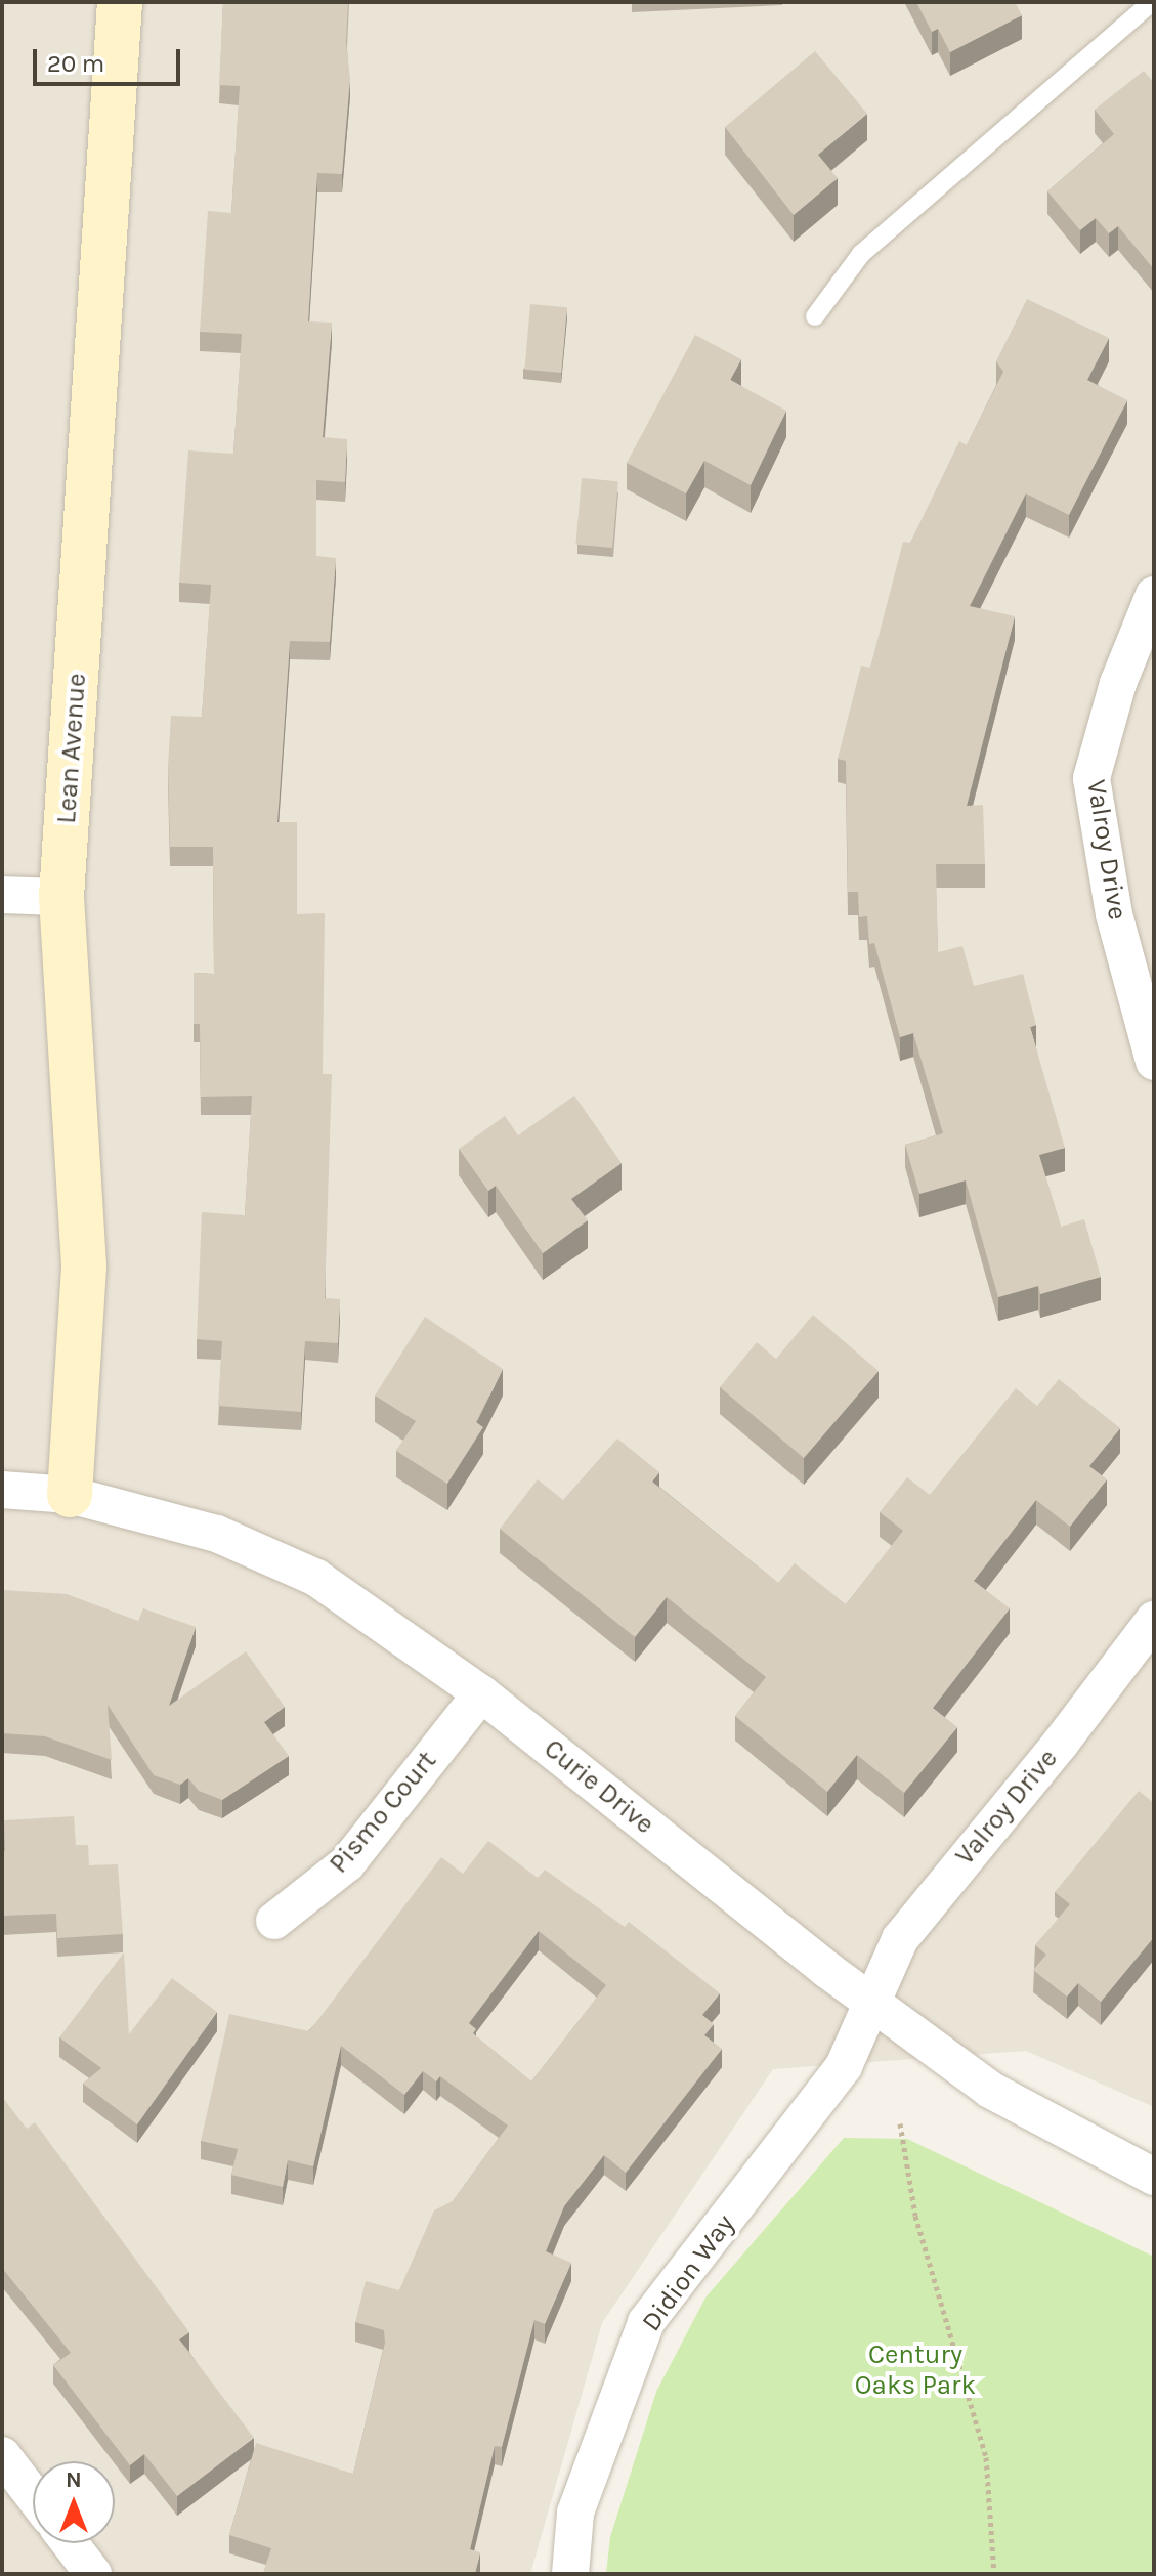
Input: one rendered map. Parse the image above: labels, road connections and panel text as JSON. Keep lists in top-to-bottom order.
{
  "streets": {
    "street": [
      "Lean Avenue",
      "Valroy Drive",
      "Curie Drive",
      "Pismo Court",
      "Didion Way"
    ]
  },
  "crossings": [
    ["Lean Avenue", "Curie Drive"],
    ["Valroy Drive", "Curie Drive"],
    ["Valroy Drive", "Didion Way"],
    ["Curie Drive", "Pismo Court"],
    ["Curie Drive", "Didion Way"]
  ],
  "parks": ["Century Oaks Park"],
  "scale_bar": "20 m",
  "north": "top"
}
